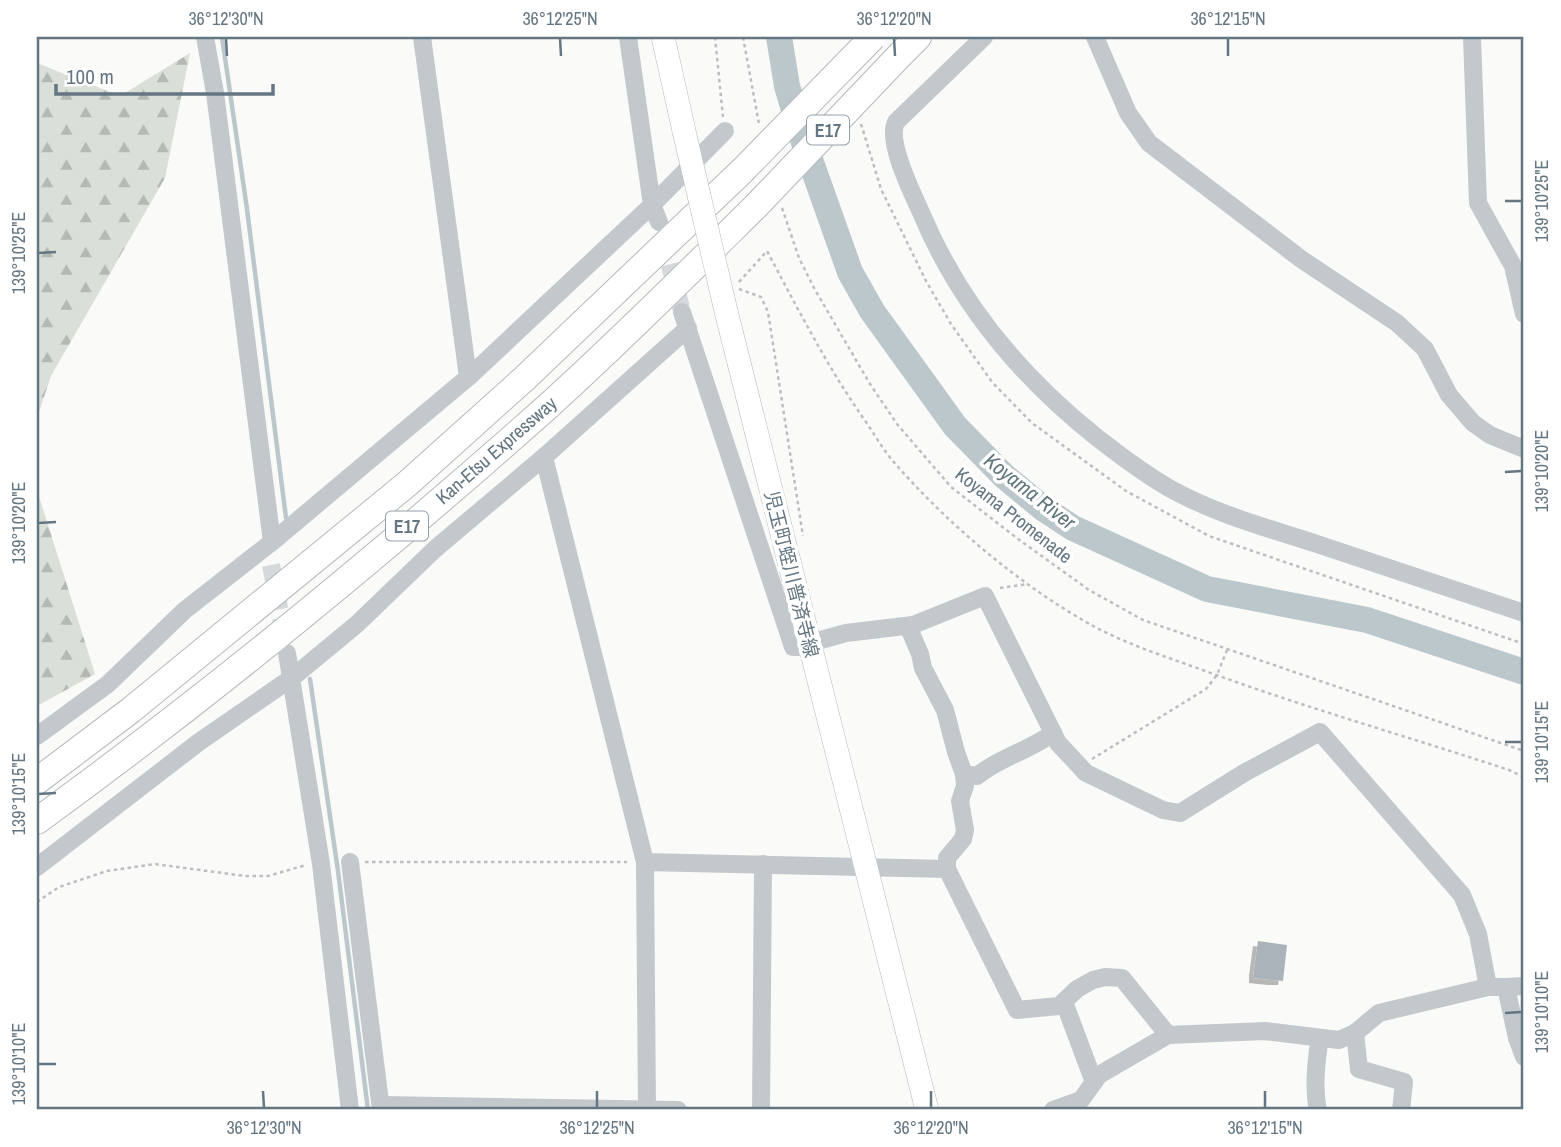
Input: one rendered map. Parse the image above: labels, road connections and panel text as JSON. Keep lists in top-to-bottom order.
{
  "streets": {
    "highway": ["E17", "Kan-Etsu Expressway"],
    "main road": ["児玉町蛭川普済寺線"],
    "path": ["Koyama Promenade"]
  },
  "crossings": [
    ["Kan-Etsu Expressway", "Koyama Promenade"]
  ],
  "water": ["Koyama River"],
  "scale_bar": "100 m",
  "coordinates": [
    "36°12'30\"N",
    "36°12'25\"N",
    "36°12'20\"N",
    "36°12'15\"N",
    "139°10'25\"E",
    "139°10'20\"E",
    "139°10'15\"E",
    "139°10'10\"E"
  ]
}
